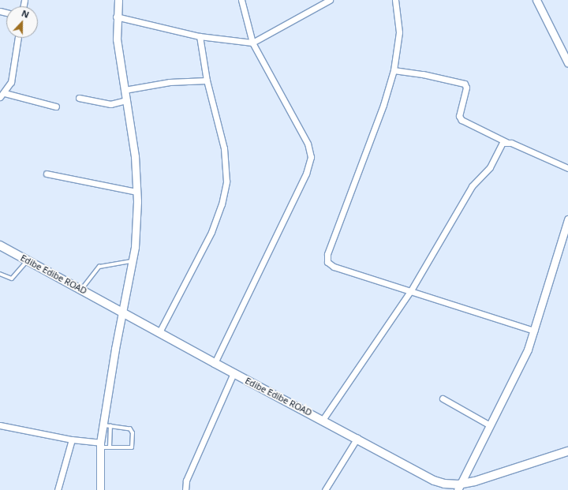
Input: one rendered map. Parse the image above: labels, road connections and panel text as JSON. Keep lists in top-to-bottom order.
{
  "streets": {
    "main road": ["Edibe Edibe ROAD"]
  },
  "north": "top"
}
